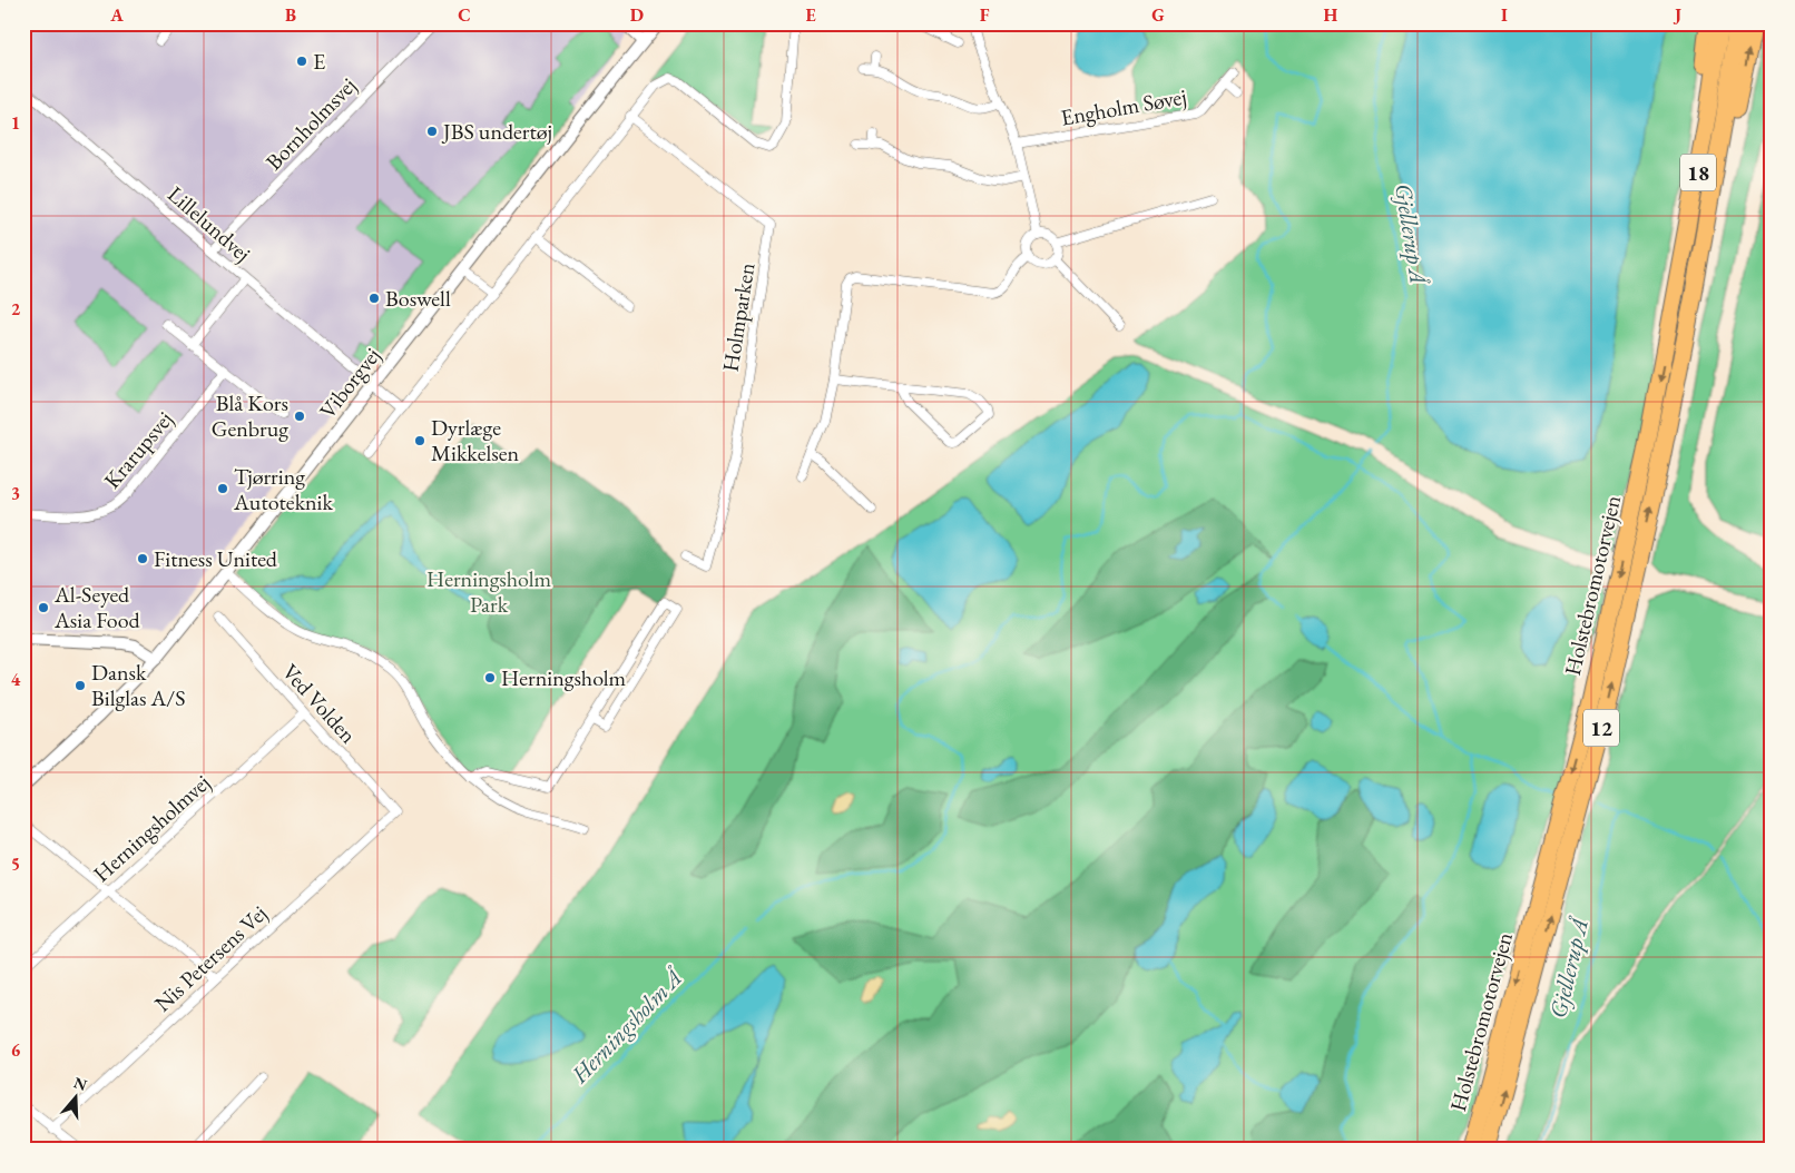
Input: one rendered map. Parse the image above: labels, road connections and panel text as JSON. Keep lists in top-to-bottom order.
{
  "streets": {
    "highway": ["18", "Holstebromotorvejen", "12"],
    "street": [
      "Engholm Søvej",
      "Bornholmsvej",
      "Lillelundvej",
      "Holmparken",
      "Viborgvej",
      "Krarupsvej",
      "Ved Volden",
      "Herningsholmvej",
      "Nis Petersens Vej"
    ]
  },
  "crossings": [
    ["Bornholmsvej", "Lillelundvej"],
    ["Lillelundvej", "Viborgvej"],
    ["Holstebromotorvejen", "12"],
    ["Ved Volden", "Herningsholmvej"],
    ["Ved Volden", "Nis Petersens Vej"]
  ],
  "water": ["Gjellerup Å", "Herningsholm Å"],
  "parks": ["Herningsholm Park"],
  "places": [
    "E",
    "JBS undertøj",
    "Boswell",
    "Blå Kors Genbrug",
    "Dyrlæge Mikkelsen",
    "Tjørring Autoteknik",
    "Fitness United",
    "Al-Seyed Asia Food",
    "Herningsholm",
    "Dansk Bilglas A/S"
  ],
  "north": "top",
  "grid": {
    "columns": [
      "A",
      "B",
      "C",
      "D",
      "E",
      "F",
      "G",
      "H",
      "I",
      "J"
    ],
    "rows": [
      "1",
      "2",
      "3",
      "4",
      "5",
      "6"
    ]
  }
}
